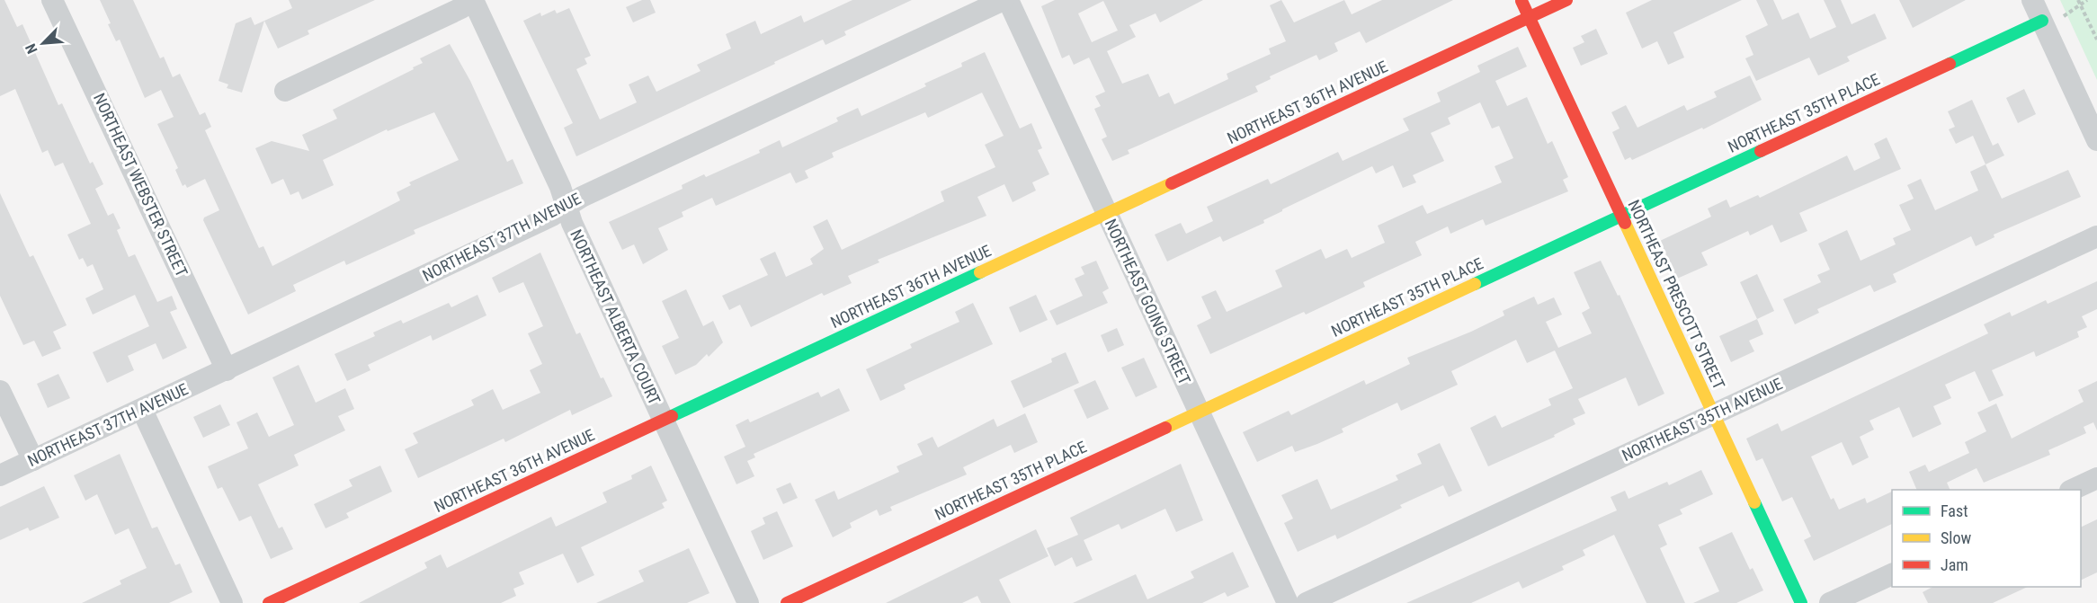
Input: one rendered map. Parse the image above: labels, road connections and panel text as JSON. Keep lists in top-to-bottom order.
{
  "streets": {
    "street": [
      "NORTHEAST 36TH AVENUE",
      "NORTHEAST 35TH PLACE",
      "NORTHEAST WEBSTER STREET",
      "NORTHEAST 37TH AVENUE",
      "NORTHEAST PRESCOTT STREET",
      "NORTHEAST GOING STREET",
      "NORTHEAST ALBERTA COURT",
      "NORTHEAST 35TH AVENUE"
    ]
  },
  "crossings": [
    ["NORTHEAST 36TH AVENUE", "NORTHEAST PRESCOTT STREET"],
    ["NORTHEAST 36TH AVENUE", "NORTHEAST GOING STREET"],
    ["NORTHEAST 36TH AVENUE", "NORTHEAST ALBERTA COURT"],
    ["NORTHEAST 35TH PLACE", "NORTHEAST PRESCOTT STREET"],
    ["NORTHEAST 35TH PLACE", "NORTHEAST GOING STREET"],
    ["NORTHEAST WEBSTER STREET", "NORTHEAST 37TH AVENUE"],
    ["NORTHEAST 37TH AVENUE", "NORTHEAST GOING STREET"],
    ["NORTHEAST 37TH AVENUE", "NORTHEAST ALBERTA COURT"],
    ["NORTHEAST PRESCOTT STREET", "NORTHEAST 35TH AVENUE"]
  ],
  "legend": ["Fast", "Slow", "Jam"],
  "north": "bottom left"
}
